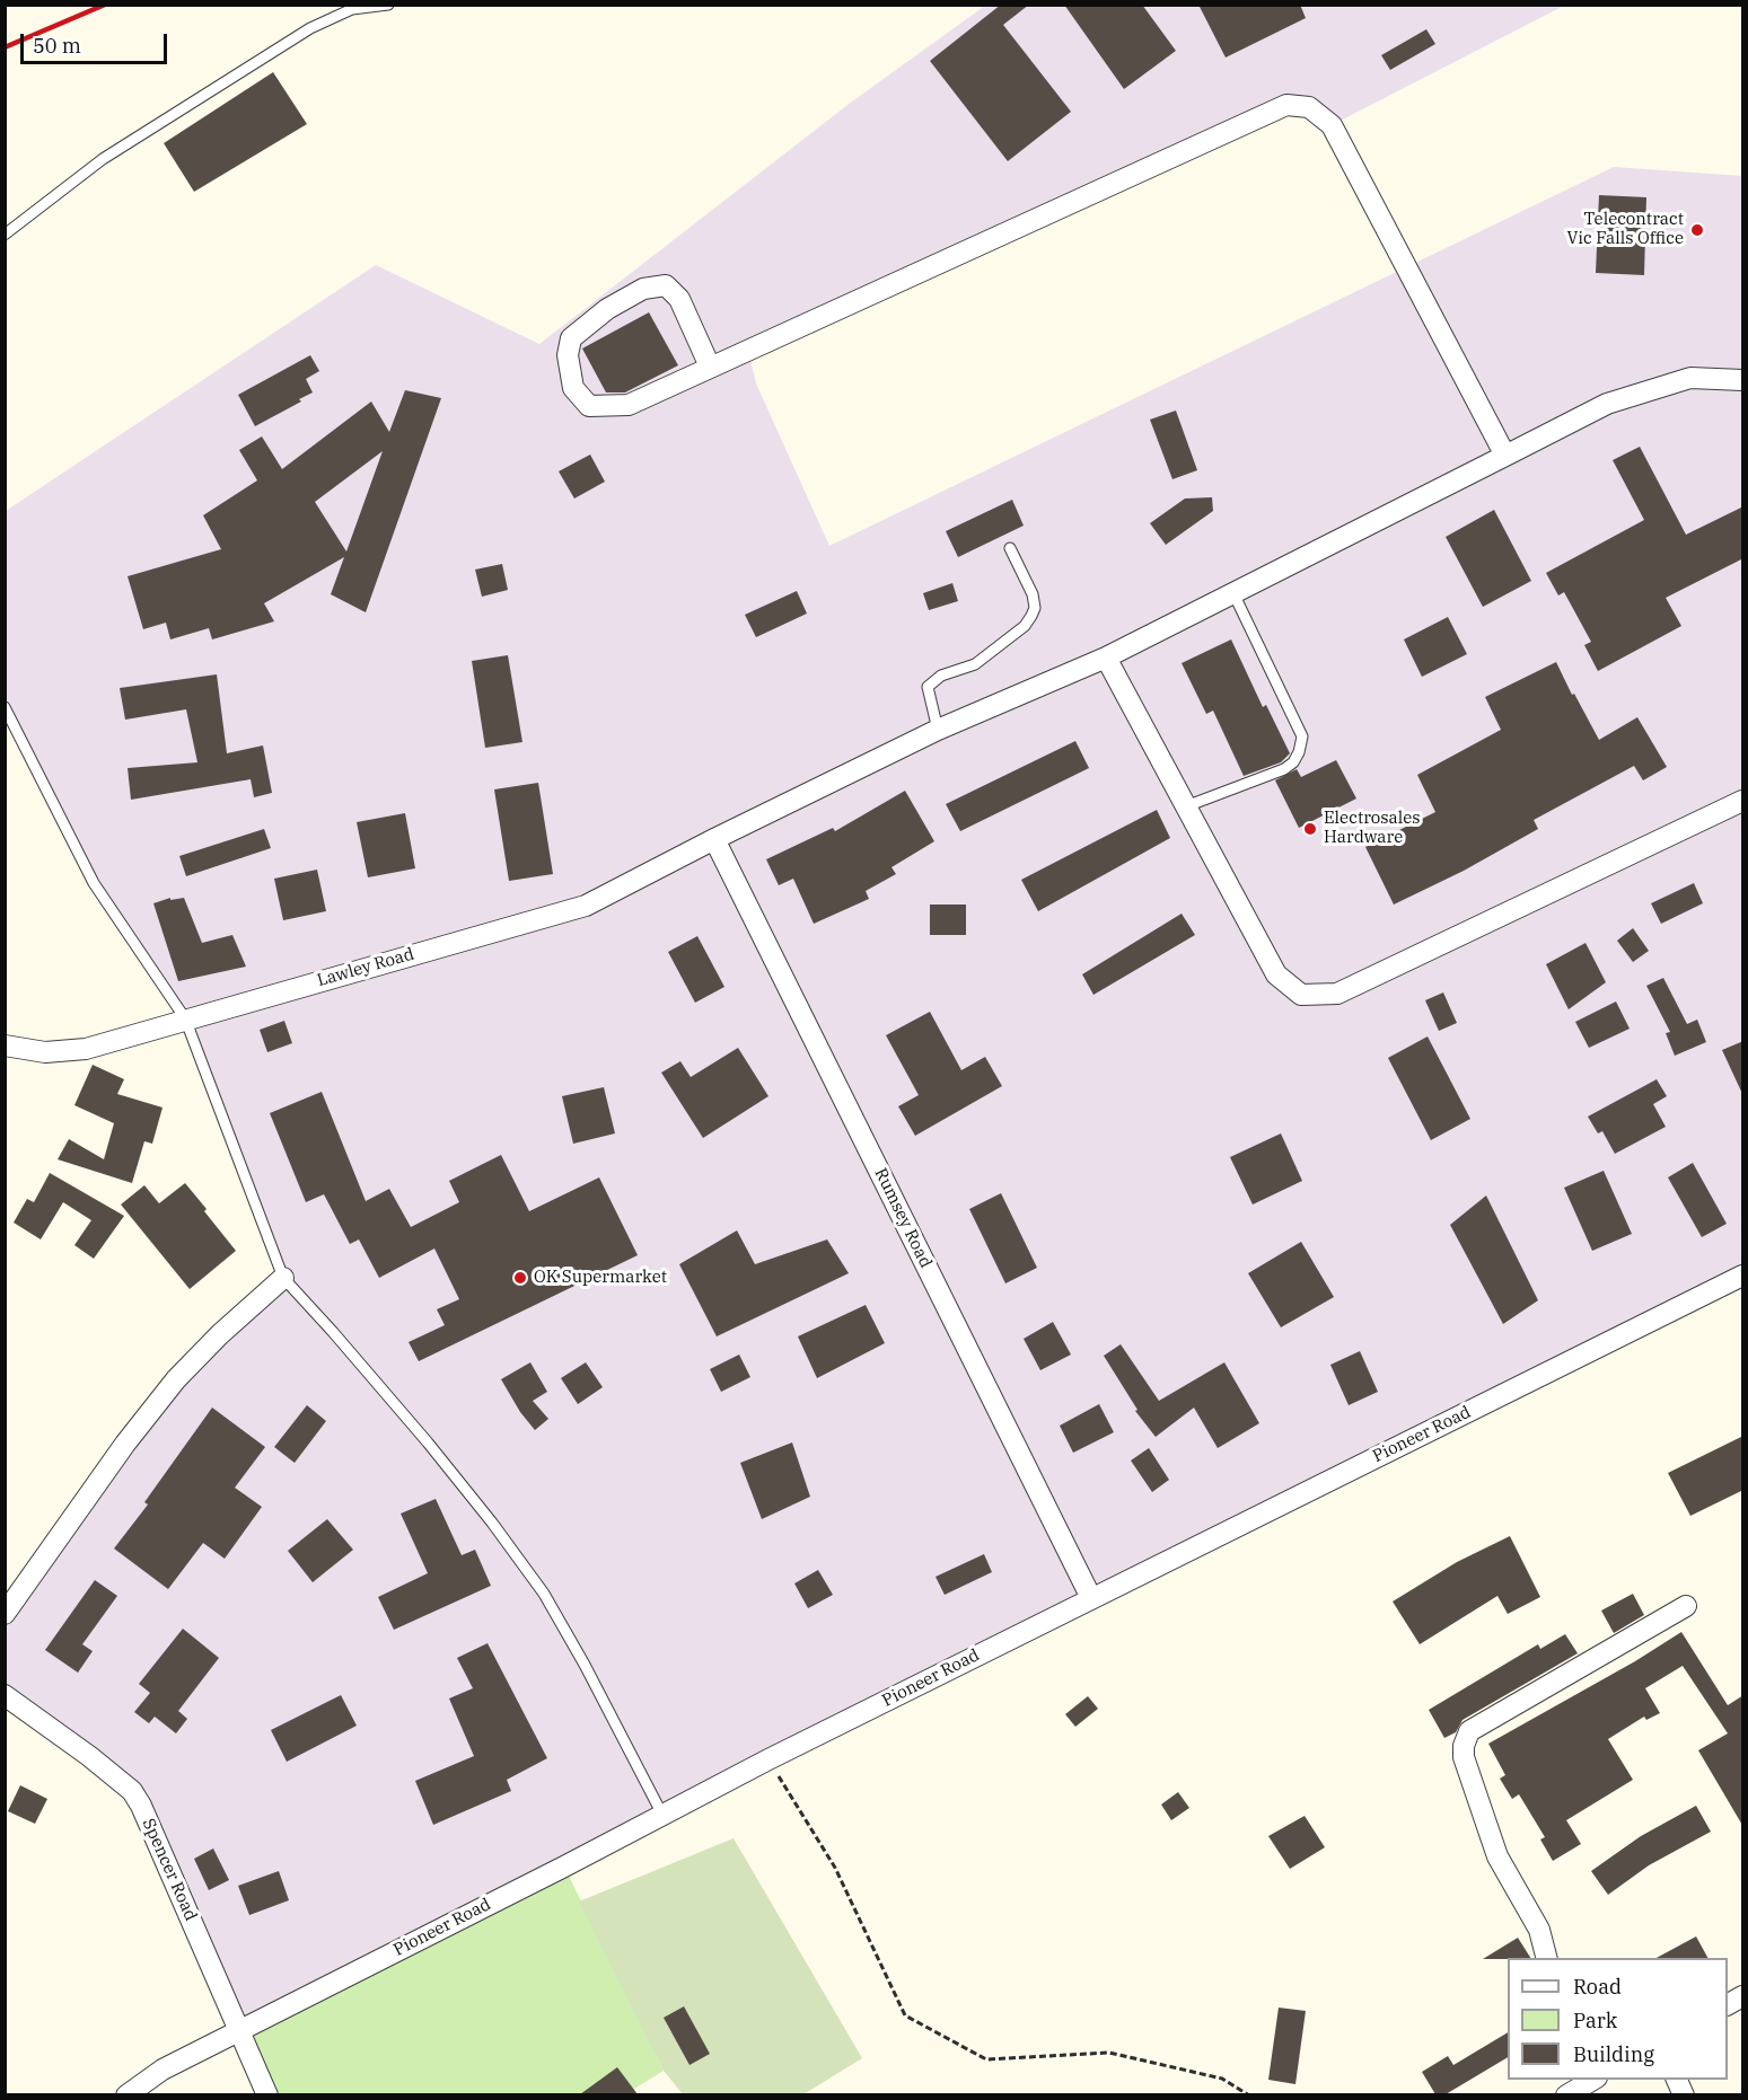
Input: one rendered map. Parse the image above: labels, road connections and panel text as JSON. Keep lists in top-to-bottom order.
{
  "streets": {
    "street": [
      "Lawley Road",
      "Rumsey Road",
      "Pioneer Road",
      "Spencer Road"
    ]
  },
  "crossings": [
    ["Lawley Road", "Rumsey Road"],
    ["Rumsey Road", "Pioneer Road"],
    ["Pioneer Road", "Spencer Road"]
  ],
  "places": ["Telecontract Vic Falls Office", "Electrosales Hardware", "OK Supermarket"],
  "legend": ["Road", "Park", "Building"],
  "scale_bar": "50 m"
}
